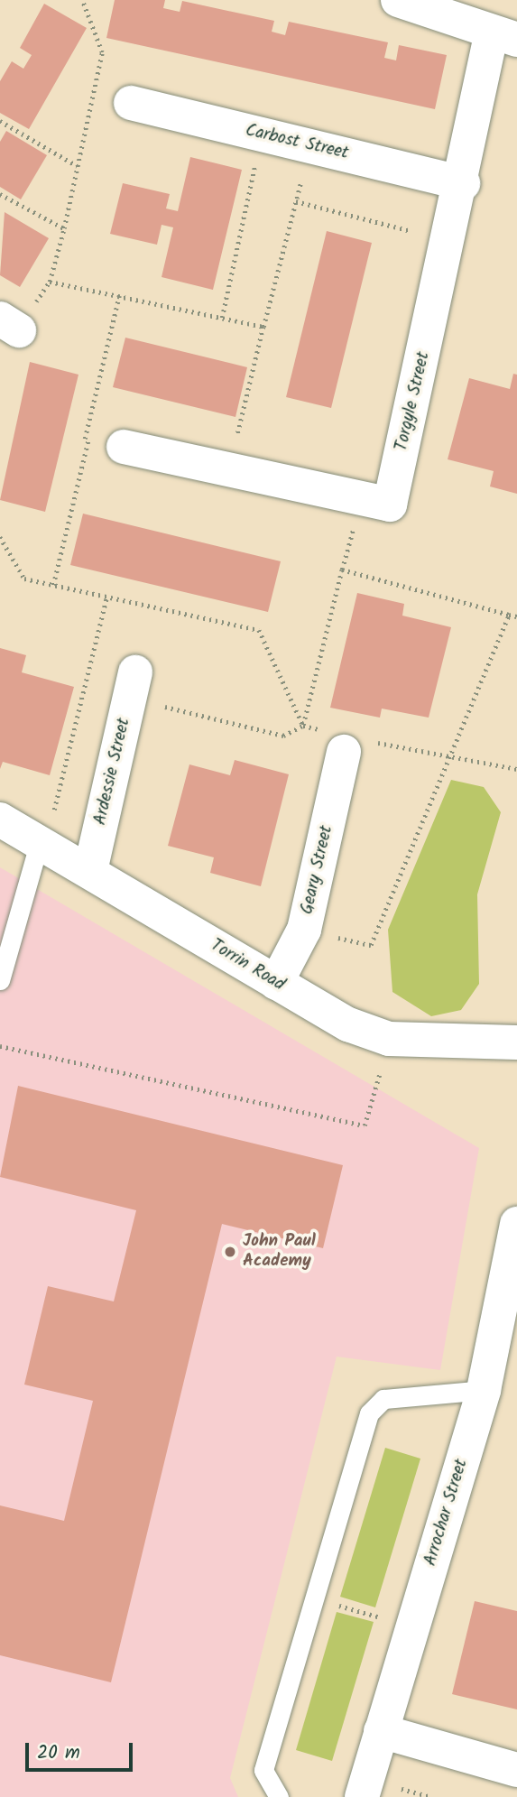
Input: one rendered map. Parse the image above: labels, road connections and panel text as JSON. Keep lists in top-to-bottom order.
{
  "streets": {
    "street": [
      "Carbost Street",
      "Torgyle Street",
      "Ardessie Street",
      "Geary Street",
      "Torrin Road",
      "Arrochar Street"
    ]
  },
  "crossings": [
    ["Carbost Street", "Torgyle Street"],
    ["Ardessie Street", "Torrin Road"],
    ["Geary Street", "Torrin Road"]
  ],
  "places": ["John Paul Academy"],
  "scale_bar": "20 m"
}
